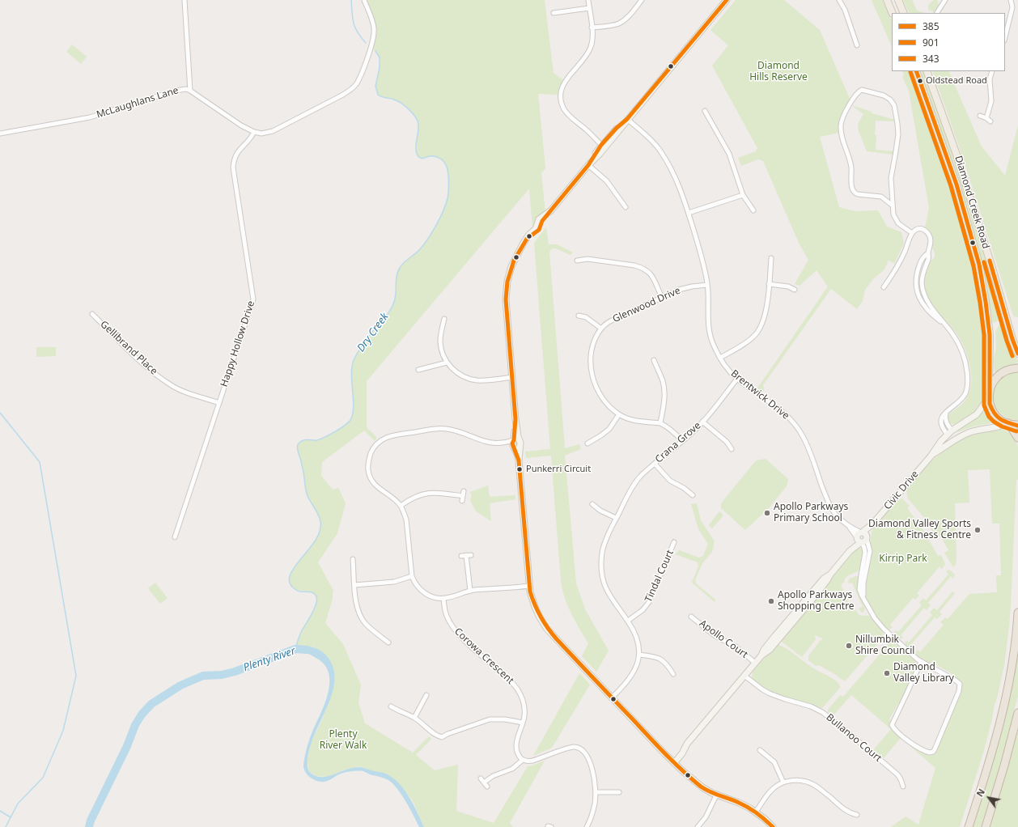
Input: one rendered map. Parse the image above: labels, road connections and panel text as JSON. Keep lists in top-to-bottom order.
{
  "streets": {
    "main road": ["Diamond Creek Road"],
    "street": [
      "McLaughlans Lane",
      "Glenwood Drive",
      "Happy Hollow Drive",
      "Gellibrand Place",
      "Brentwick Drive",
      "Crana Grove",
      "Civic Drive",
      "Tindal Court",
      "Apollo Court",
      "Corowa Crescent",
      "Bullanoo Court"
    ]
  },
  "crossings": [
    ["McLaughlans Lane", "Happy Hollow Drive"],
    ["Diamond Creek Road", "Civic Drive"],
    ["Glenwood Drive", "Brentwick Drive"],
    ["Glenwood Drive", "Crana Grove"],
    ["Happy Hollow Drive", "Gellibrand Place"],
    ["Brentwick Drive", "Crana Grove"],
    ["Brentwick Drive", "Civic Drive"],
    ["Crana Grove", "Tindal Court"],
    ["Civic Drive", "Apollo Court"],
    ["Civic Drive", "Bullanoo Court"]
  ],
  "water": ["Dry Creek", "Plenty River"],
  "parks": ["Diamond Hills Reserve", "Kirrip Park", "Plenty River Walk"],
  "places": [
    "Oldstead Road",
    "Punkerri Circuit",
    "Apollo Parkways Primary School",
    "Diamond Valley Sports & Fitness Centre",
    "Apollo Parkways Shopping Centre",
    "Nillumbik Shire Council",
    "Diamond Valley Library"
  ],
  "lines": ["transit line 385", "transit line 901", "transit line 343"],
  "legend": ["385", "901", "343"],
  "north": "top left"
}
